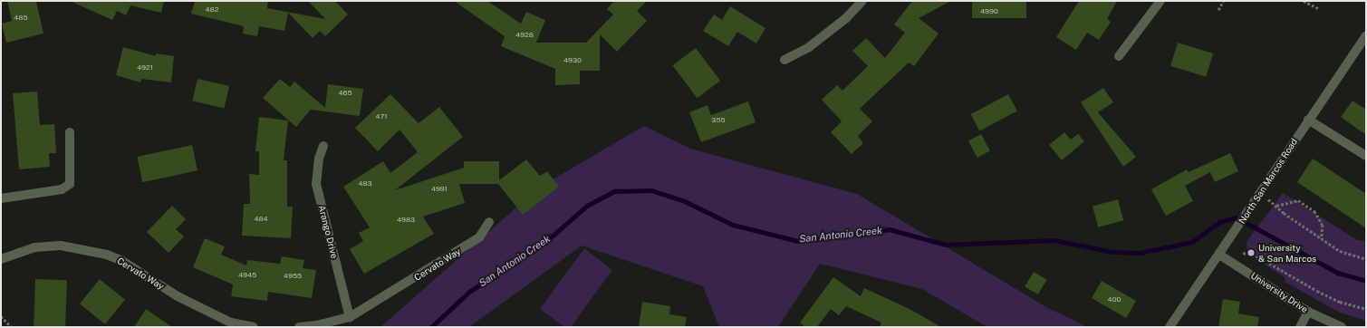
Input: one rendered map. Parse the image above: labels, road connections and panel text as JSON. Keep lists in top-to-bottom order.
{
  "streets": {
    "street": [
      "North San Marcos Road",
      "Arango Drive",
      "Cervato Way",
      "University Drive"
    ]
  },
  "crossings": [
    ["North San Marcos Road", "University Drive"],
    ["Arango Drive", "Cervato Way"]
  ],
  "water": ["San Antonio Creek"],
  "places": ["University & San Marcos"],
  "house_numbers": [
    "482",
    "4990",
    "485",
    "4928",
    "4930",
    "4921",
    "465",
    "471",
    "355",
    "483",
    "4991",
    "484",
    "4983",
    "4945",
    "4955",
    "400"
  ]
}
